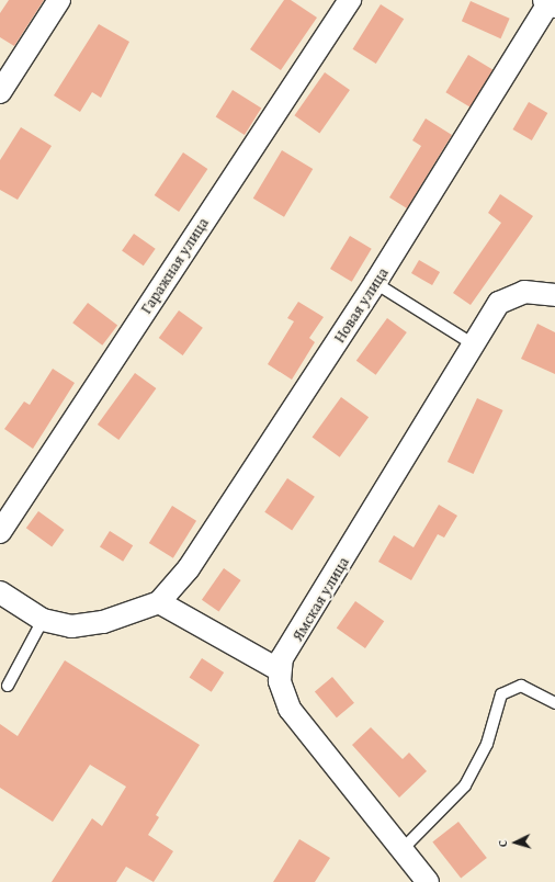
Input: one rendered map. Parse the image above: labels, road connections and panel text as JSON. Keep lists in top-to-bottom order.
{
  "streets": {
    "street": ["Гаражная улица", "Новая улица", "Ямская улица"]
  },
  "north": "left"
}
